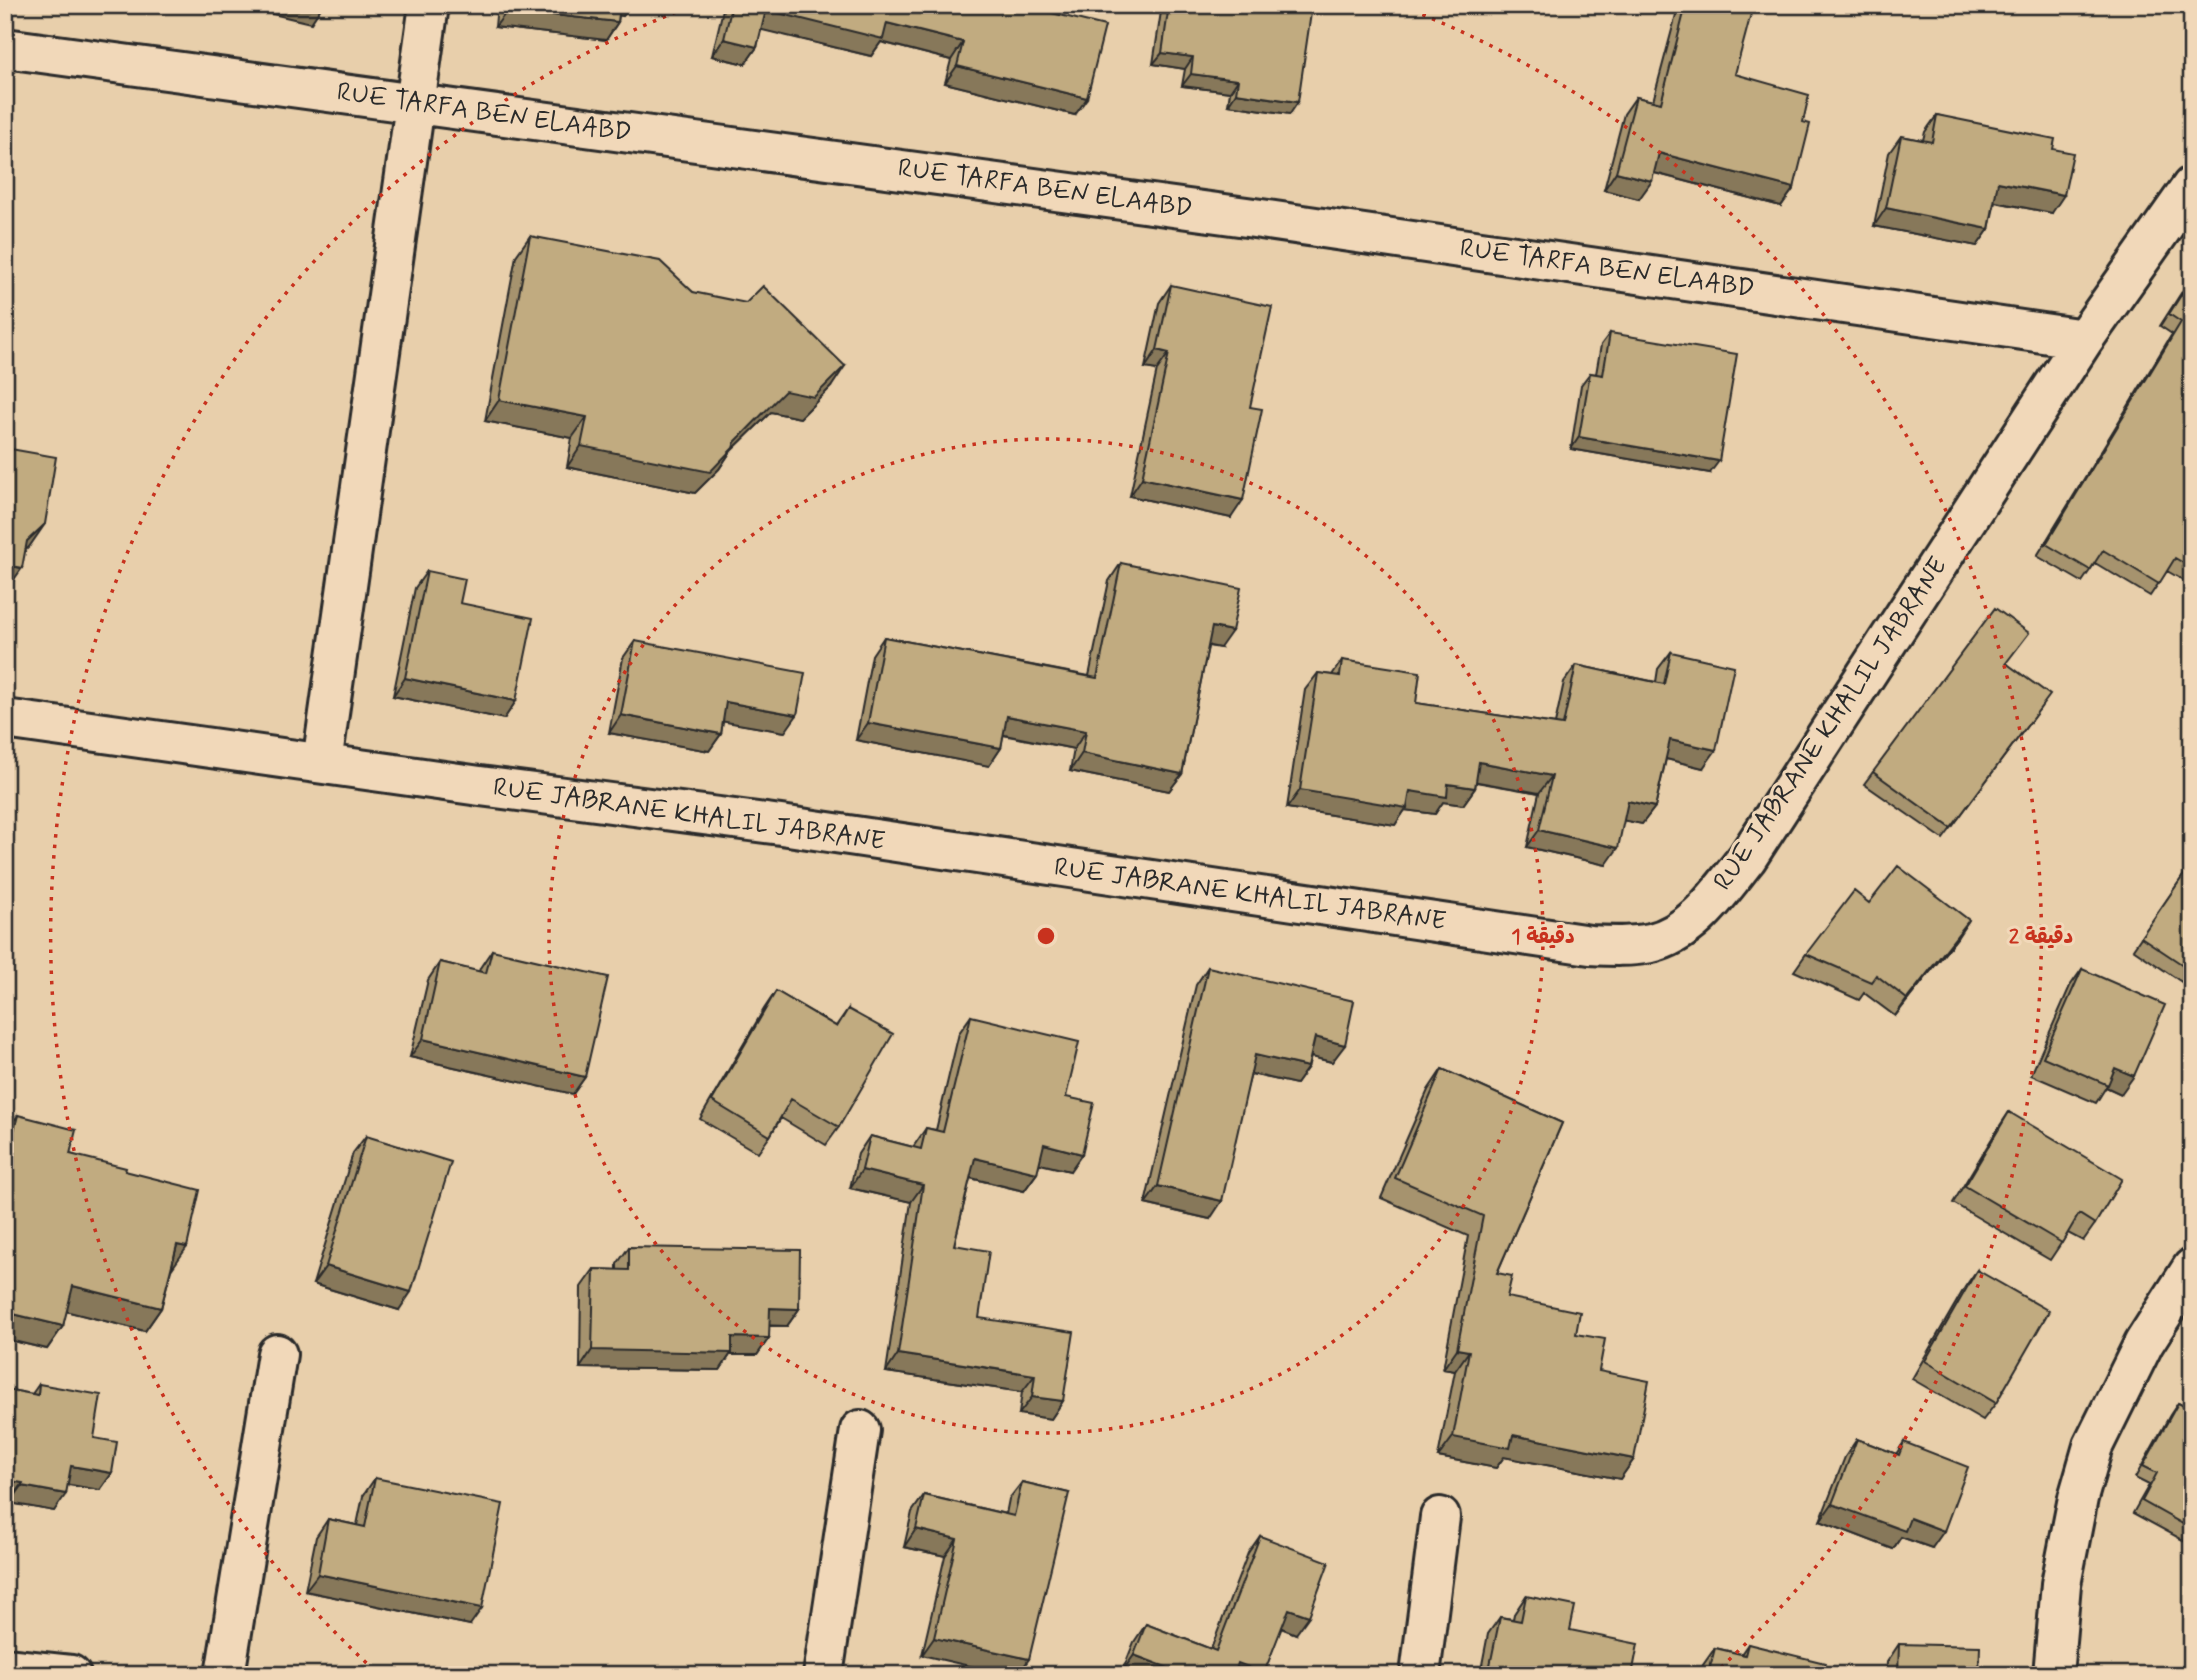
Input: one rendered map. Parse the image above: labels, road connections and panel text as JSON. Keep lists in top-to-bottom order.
{
  "streets": {
    "street": ["RUE TARFA BEN ELAABD", "RUE JABRANE KHALIL JABRANE"]
  },
  "crossings": [
    ["RUE TARFA BEN ELAABD", "RUE JABRANE KHALIL JABRANE"]
  ],
  "rings": ["1 دقيقة", "2 دقيقة"]
}
